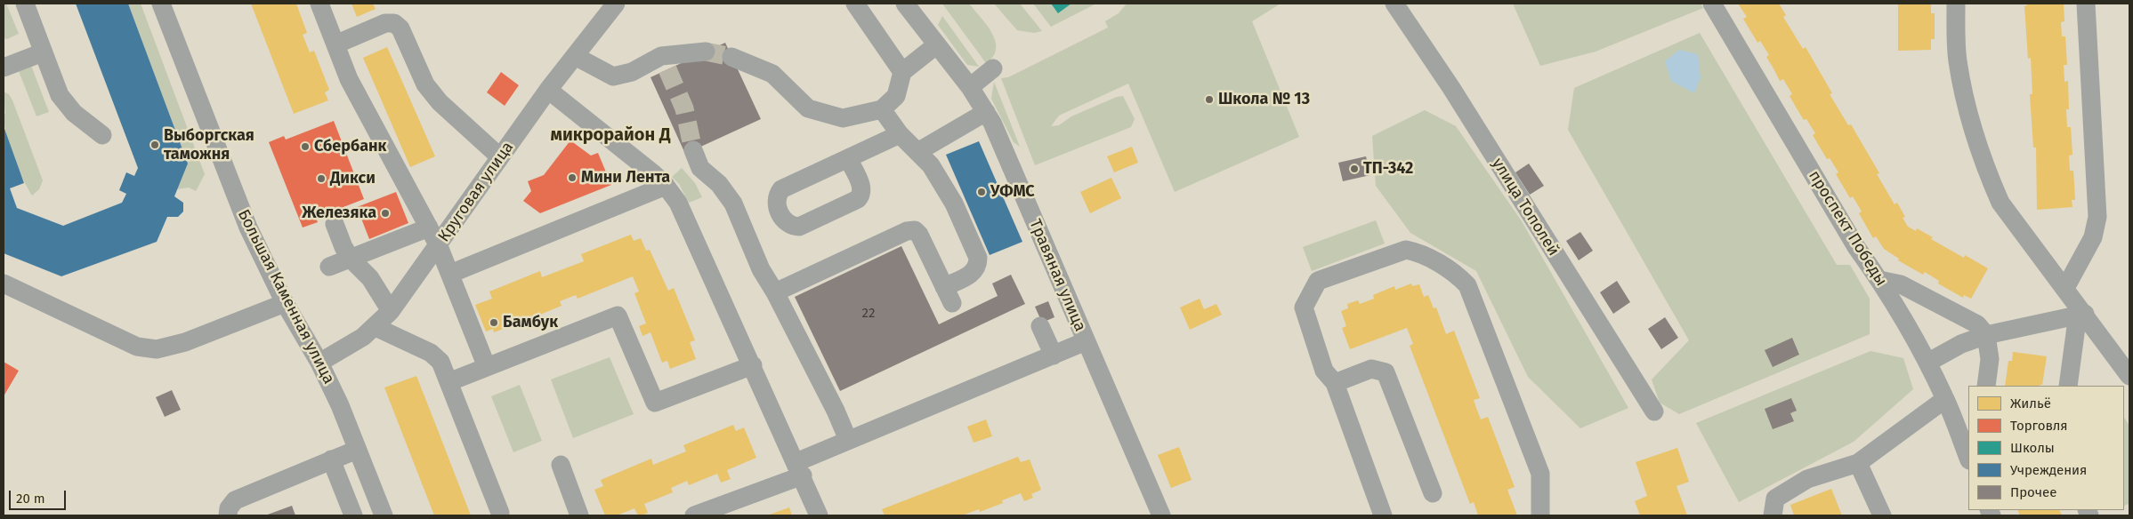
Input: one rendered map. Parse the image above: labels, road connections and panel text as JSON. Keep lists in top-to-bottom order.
{
  "streets": {
    "street": [
      "Круговая улица",
      "улица Тополей",
      "проспект Победы",
      "Травяная улица",
      "Большая Каменная улица"
    ]
  },
  "crossings": [
    ["Круговая улица", "Большая Каменная улица"]
  ],
  "districts": ["микрорайон Д"],
  "places": [
    "Школа № 13",
    "Выборгская таможня",
    "Сбербанк",
    "ТП-342",
    "Мини Лента",
    "Дикси",
    "УФМС",
    "Железяка",
    "Бамбук"
  ],
  "house_numbers": ["22"],
  "legend": [
    "Жильё",
    "Торговля",
    "Школы",
    "Учреждения",
    "Прочее"
  ],
  "scale_bar": "20 m"
}
